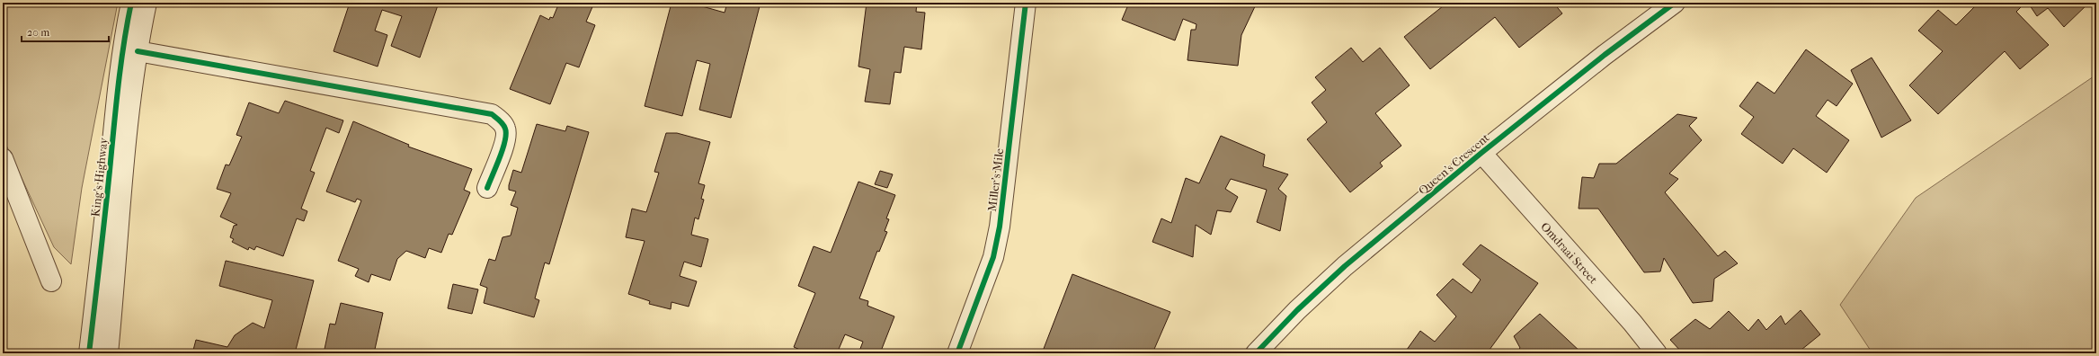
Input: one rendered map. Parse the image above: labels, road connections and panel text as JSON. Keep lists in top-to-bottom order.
{
  "streets": {
    "street": [
      "Queen's Crescent",
      "King's Highway",
      "Miller's Mile",
      "Omdraai Street"
    ]
  },
  "crossings": [
    ["Queen's Crescent", "Omdraai Street"]
  ],
  "scale_bar": "20 m"
}
